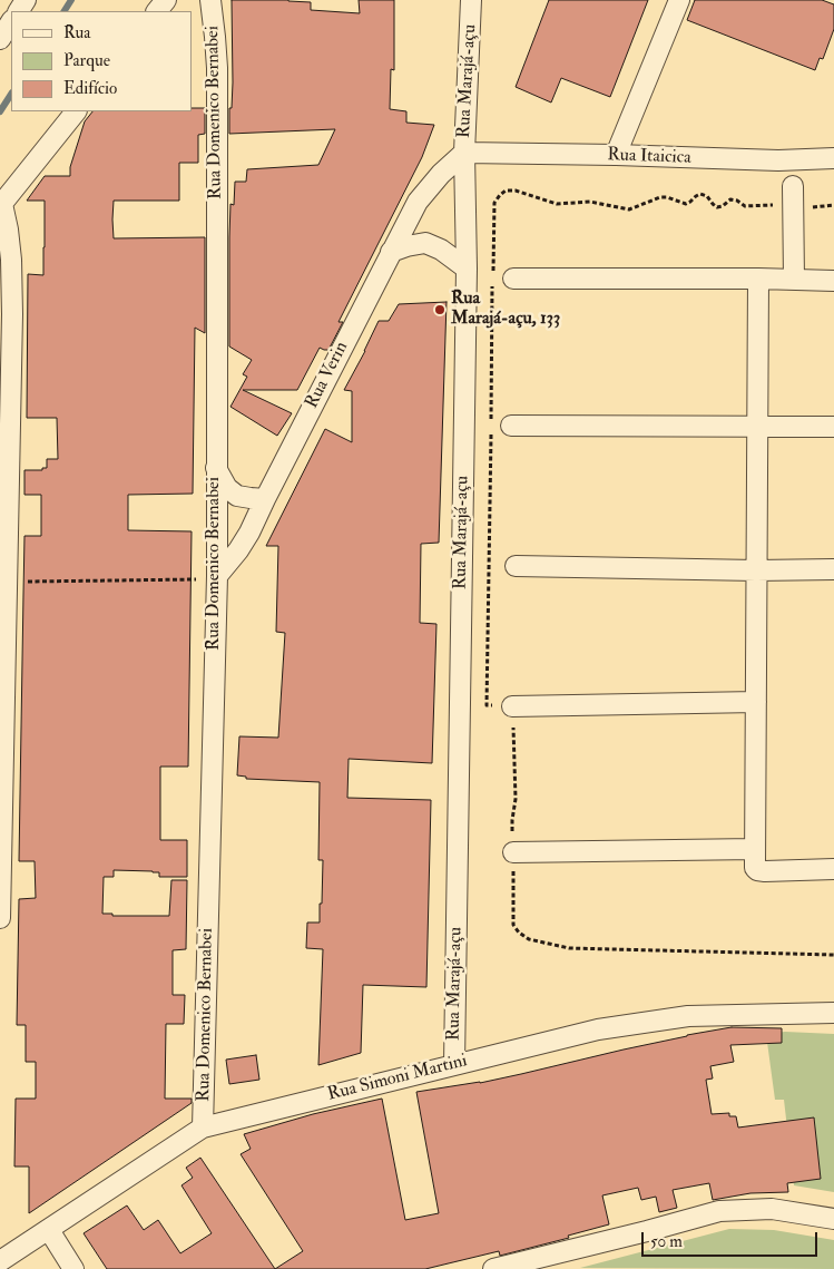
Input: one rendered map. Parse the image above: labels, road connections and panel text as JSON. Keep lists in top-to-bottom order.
{
  "streets": {
    "street": [
      "Rua Marajá-açu",
      "Rua Domenico Bernabei",
      "Rua Itaicica",
      "Rua Verin",
      "Rua Simoni Martini"
    ]
  },
  "crossings": [
    ["Rua Marajá-açu", "Rua Itaicica"],
    ["Rua Marajá-açu", "Rua Verin"],
    ["Rua Marajá-açu", "Rua Simoni Martini"],
    ["Rua Domenico Bernabei", "Rua Verin"],
    ["Rua Domenico Bernabei", "Rua Simoni Martini"],
    ["Rua Itaicica", "Rua Verin"]
  ],
  "places": ["Rua Marajá-açu, 133"],
  "legend": ["Rua", "Parque", "Edifício"],
  "scale_bar": "50 m"
}
